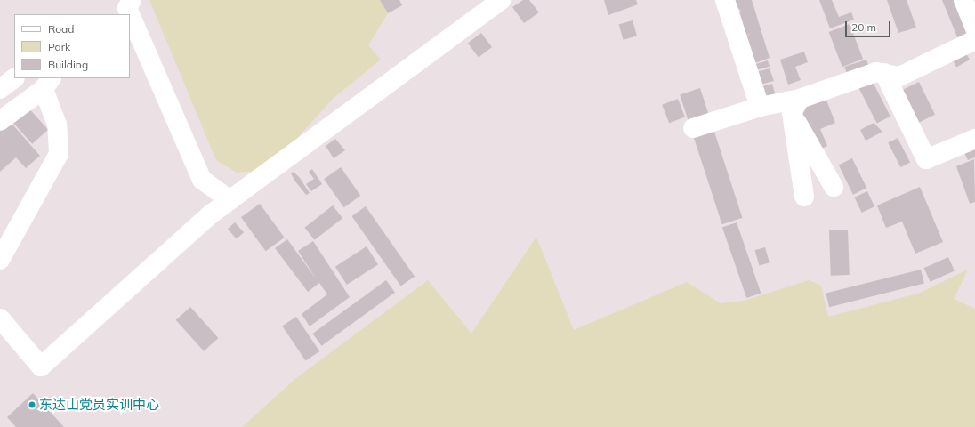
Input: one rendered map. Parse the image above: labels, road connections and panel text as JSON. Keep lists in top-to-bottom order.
{
  "places": ["东达山党员实训中心"],
  "legend": ["Road", "Park", "Building"],
  "scale_bar": "20 m"
}
